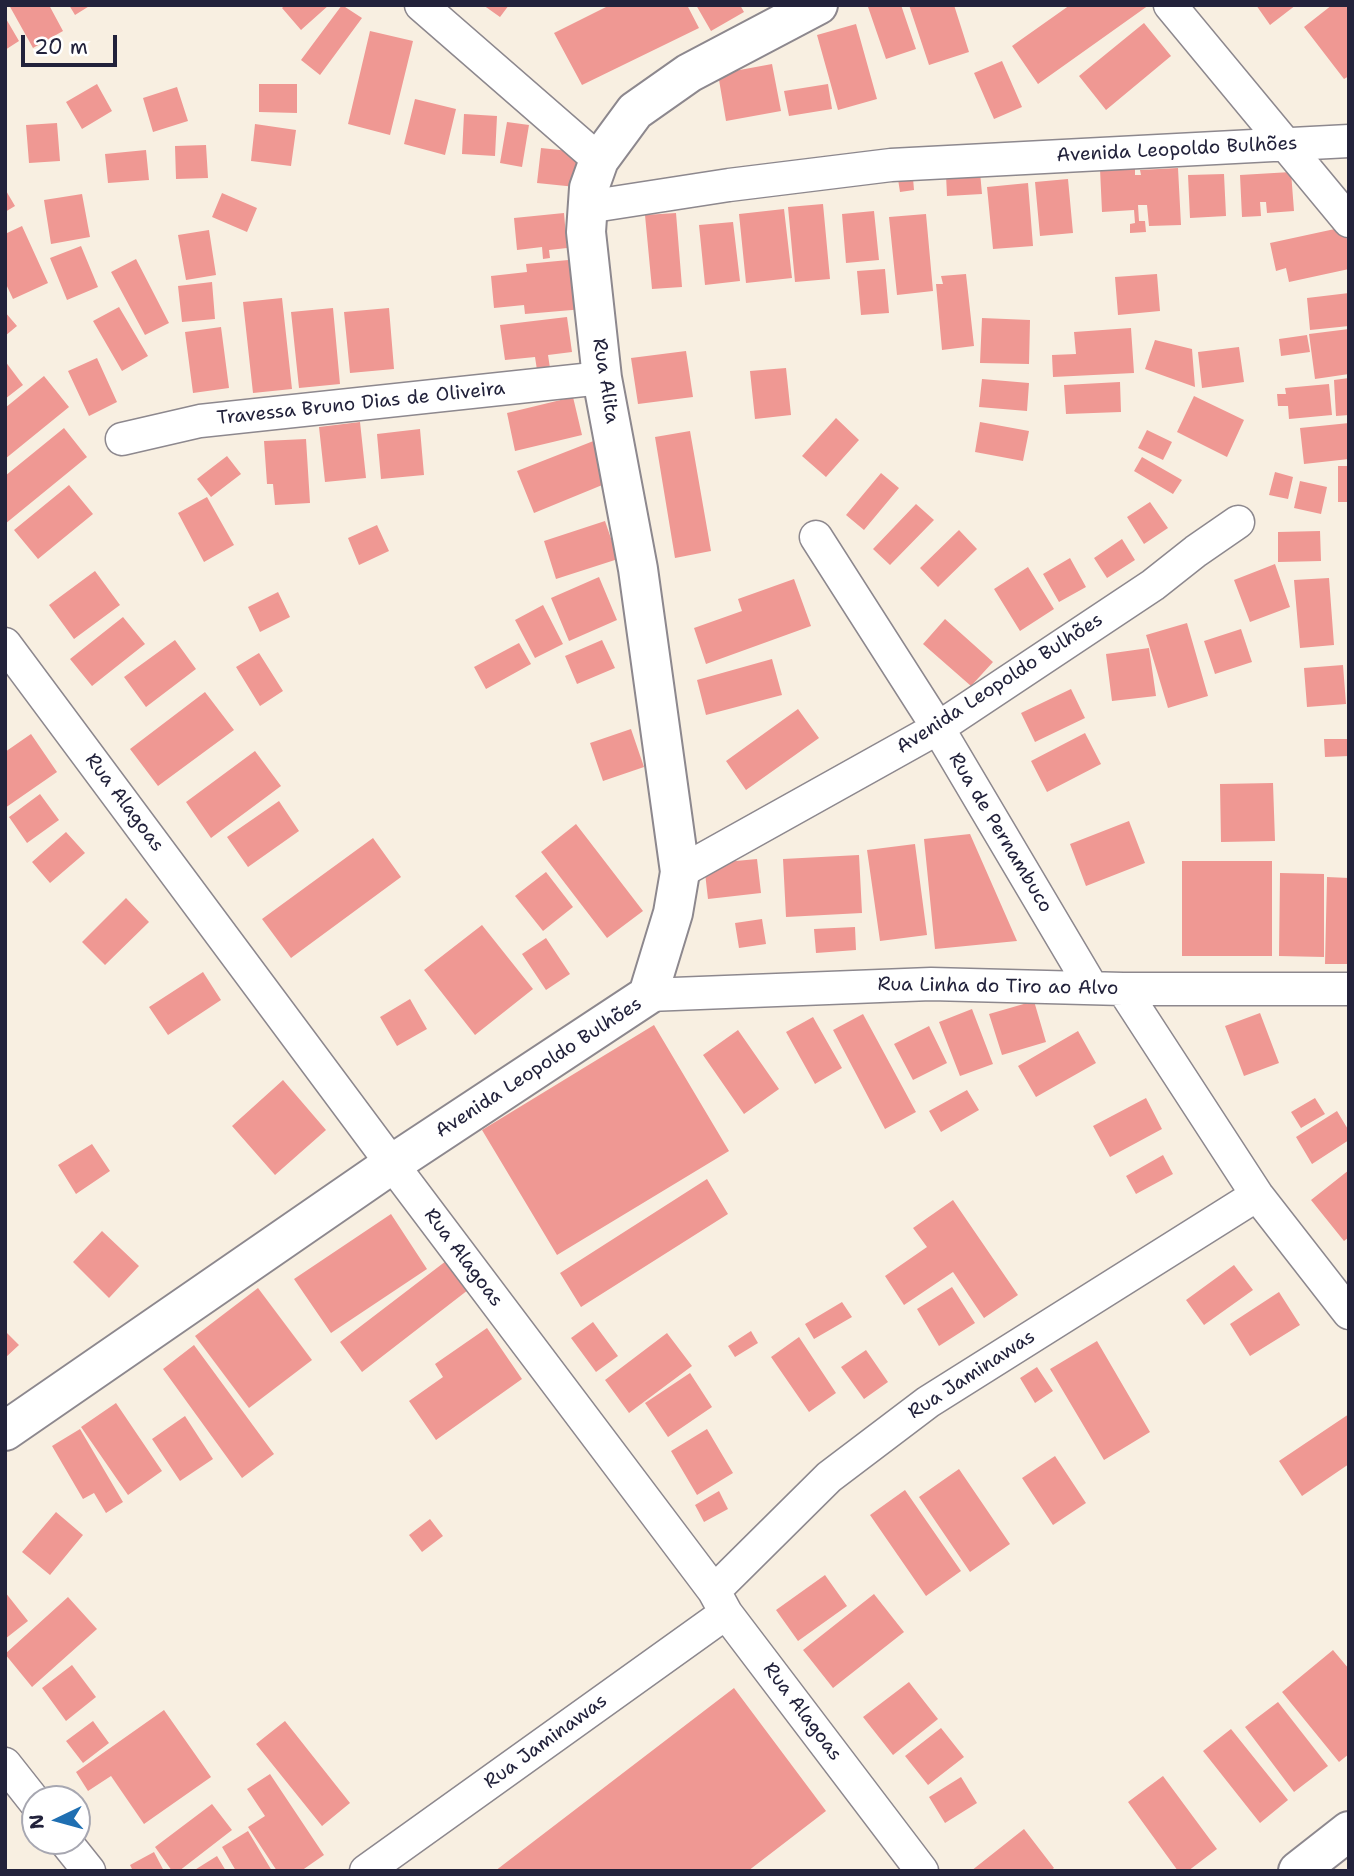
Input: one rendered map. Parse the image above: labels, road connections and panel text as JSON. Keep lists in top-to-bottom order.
{
  "streets": {
    "street": [
      "Avenida Leopoldo Bulhões",
      "Rua Alita",
      "Travessa Bruno Dias de Oliveira",
      "Rua Alagoas",
      "Rua de Pernambuco",
      "Rua Linha do Tiro ao Alvo",
      "Rua Jaminawas"
    ]
  },
  "crossings": [
    ["Avenida Leopoldo Bulhões", "Rua Alita"],
    ["Avenida Leopoldo Bulhões", "Rua Alagoas"],
    ["Avenida Leopoldo Bulhões", "Rua de Pernambuco"],
    ["Avenida Leopoldo Bulhões", "Rua Linha do Tiro ao Alvo"],
    ["Rua Alita", "Travessa Bruno Dias de Oliveira"],
    ["Rua Alagoas", "Rua Jaminawas"],
    ["Rua de Pernambuco", "Rua Linha do Tiro ao Alvo"]
  ],
  "scale_bar": "20 m",
  "north": "left"
}
